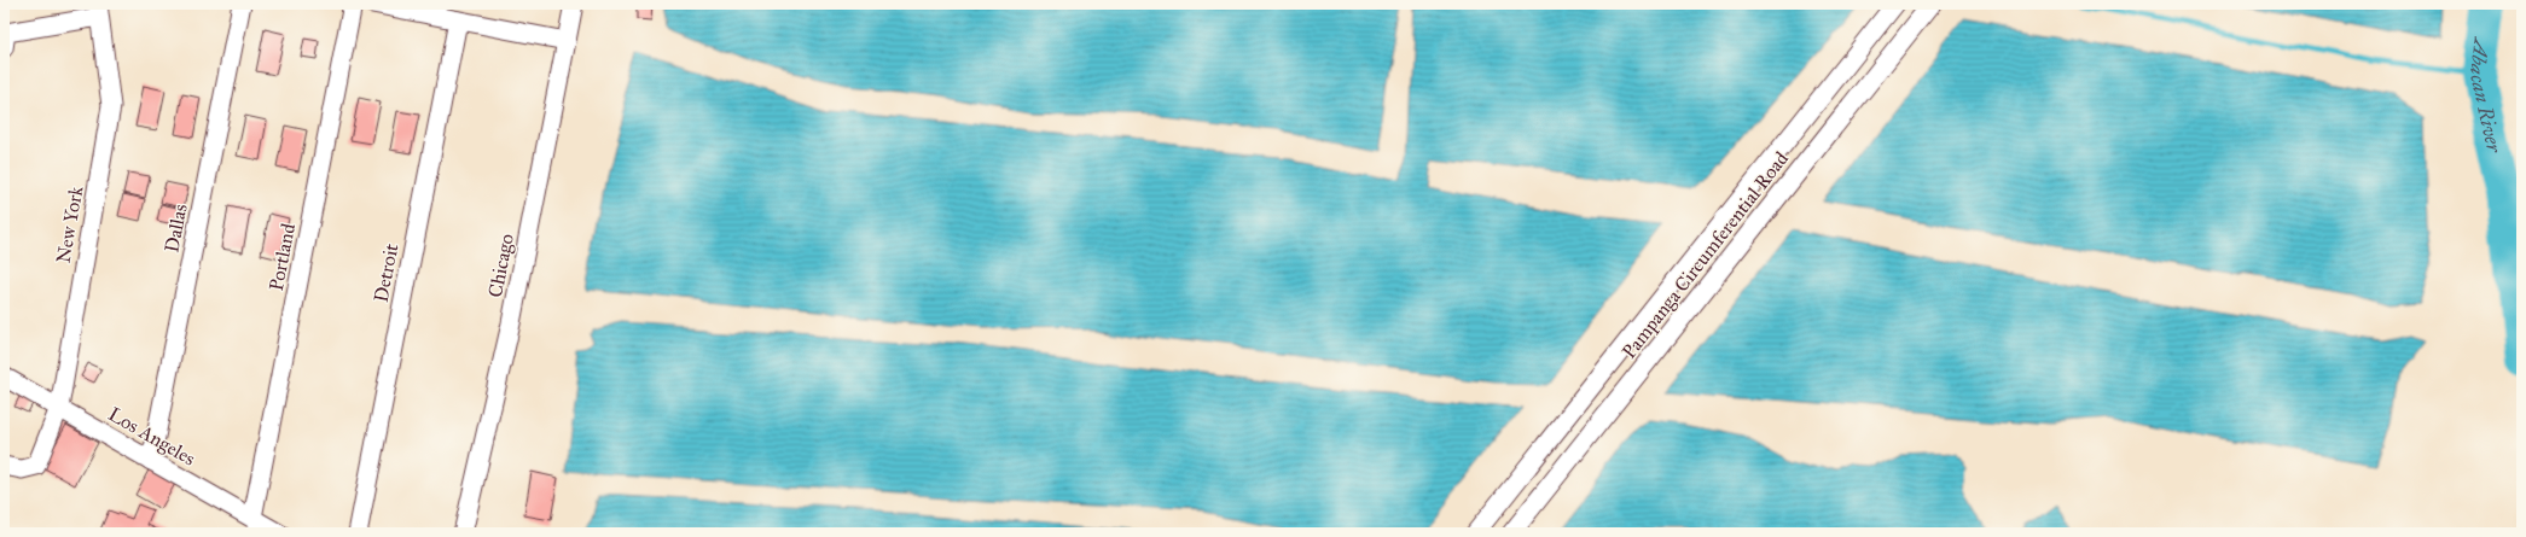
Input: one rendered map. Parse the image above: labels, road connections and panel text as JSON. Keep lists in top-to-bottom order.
{
  "streets": {
    "street": [
      "New York",
      "Dallas",
      "Pampanga Circumferential Road",
      "Portland",
      "Chicago",
      "Detroit",
      "Los Angeles"
    ]
  },
  "crossings": [
    ["New York", "Los Angeles"],
    ["Dallas", "Los Angeles"],
    ["Portland", "Los Angeles"]
  ],
  "water": ["Abacan River"]
}
